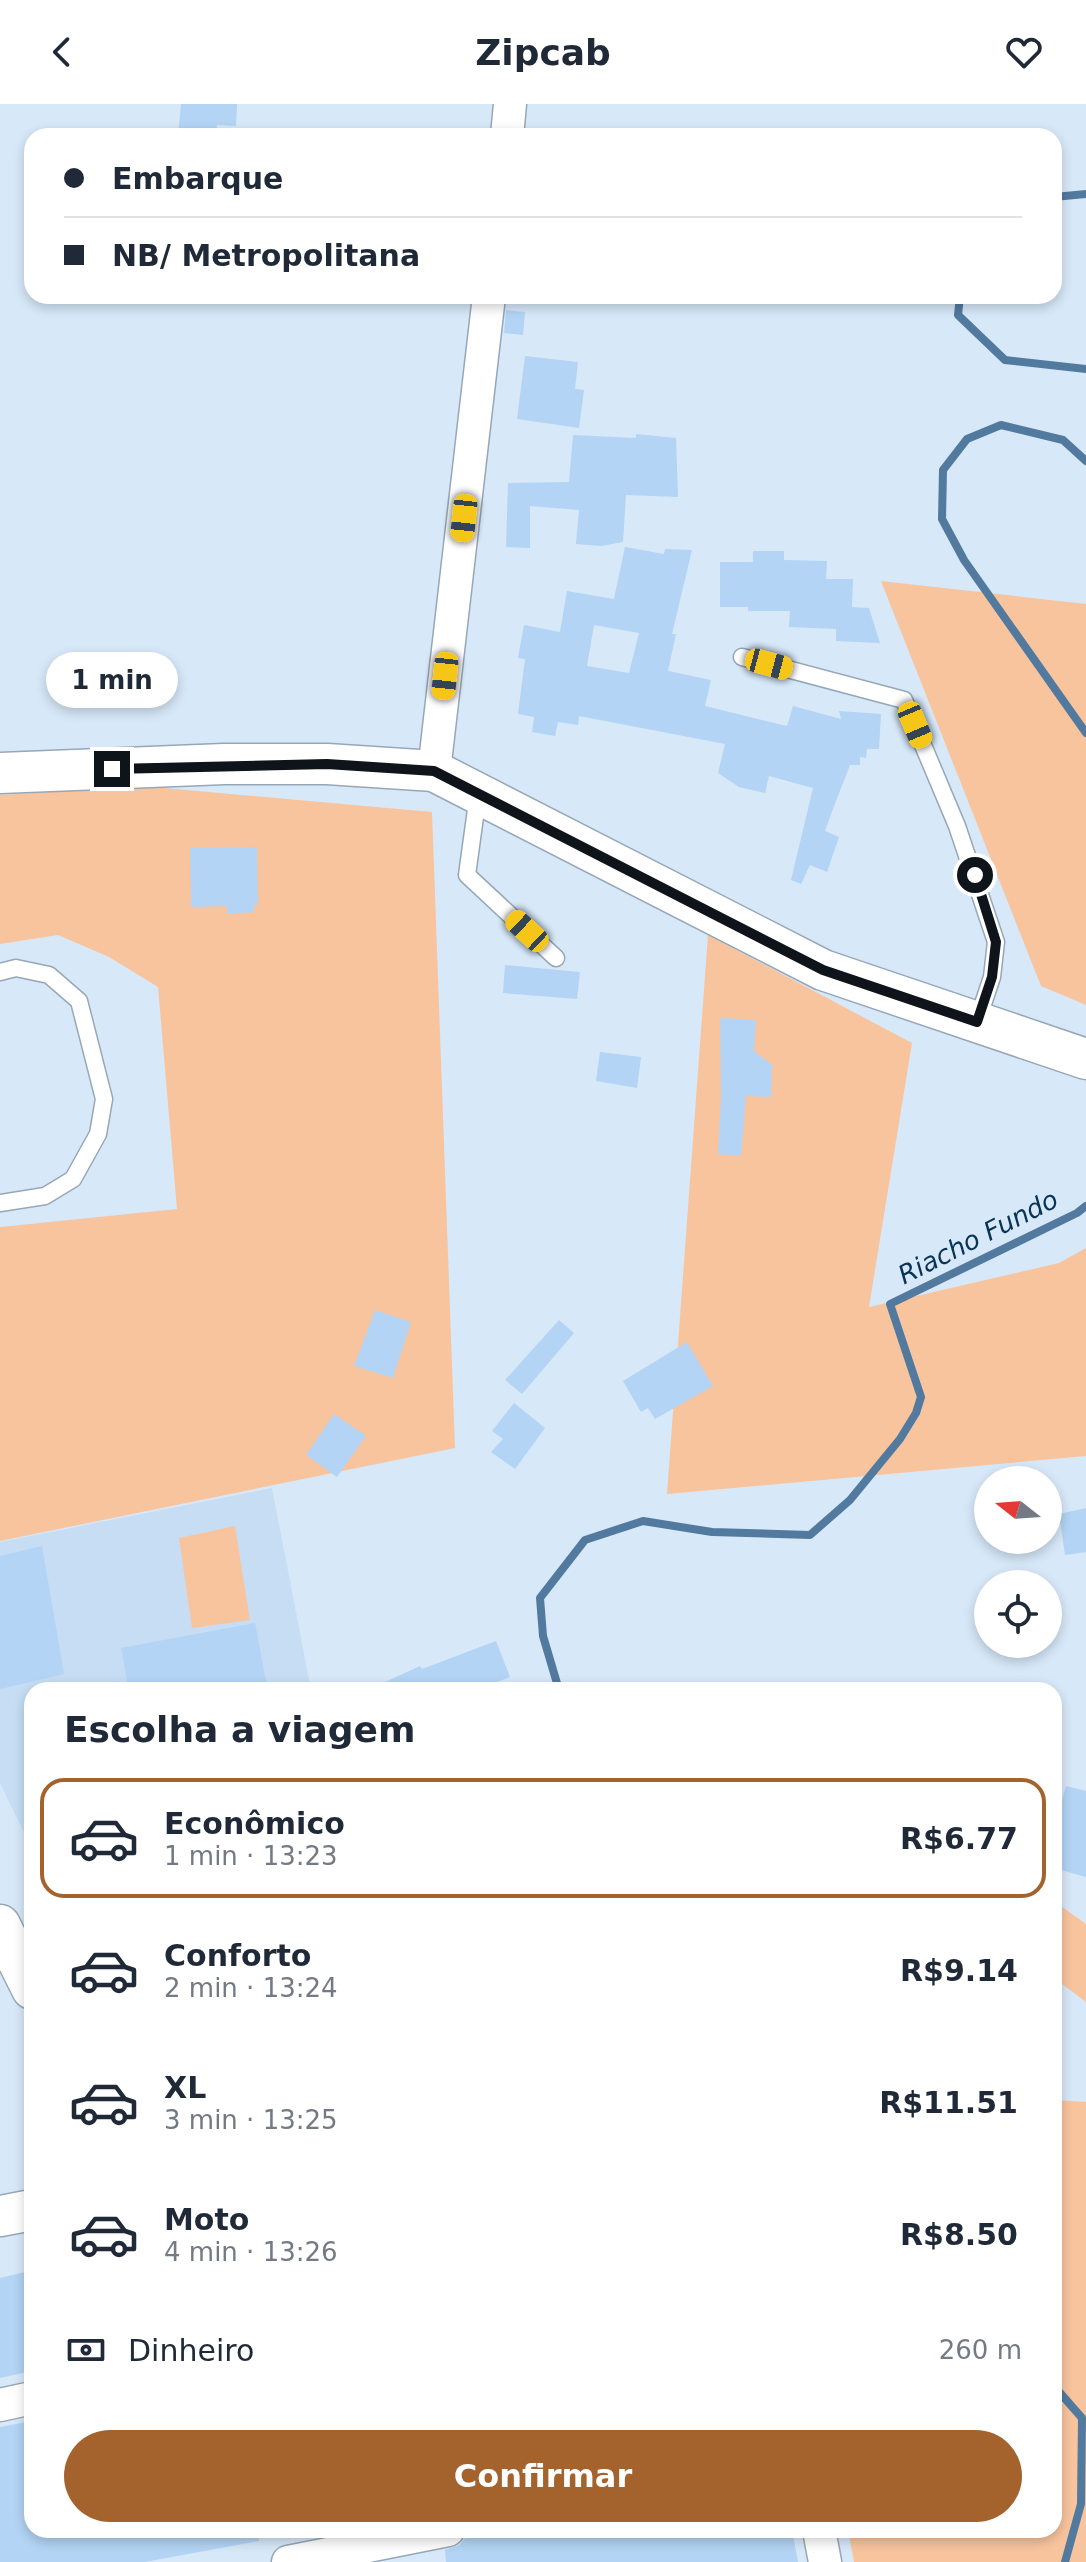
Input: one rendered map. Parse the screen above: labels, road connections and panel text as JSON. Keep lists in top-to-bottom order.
{
  "water": ["Riacho Fundo"],
  "north": "left",
  "page": {
    "header": "Zipcab",
    "banner": ["Embarque", "NB/ Metropolitana"],
    "bubble": "1 min",
    "heading": "Escolha a viagem",
    "list": [
      {
        "name": "Econômico",
        "note": "1 min · 13:23",
        "value": "R$6.77"
      },
      {
        "name": "Conforto",
        "note": "2 min · 13:24",
        "value": "R$9.14"
      },
      {
        "name": "XL",
        "note": "3 min · 13:25",
        "value": "R$11.51"
      },
      {
        "name": "Moto",
        "note": "4 min · 13:26",
        "value": "R$8.50"
      }
    ],
    "pay": ["Dinheiro", "260 m"],
    "buttons": "Confirmar"
  }
}
